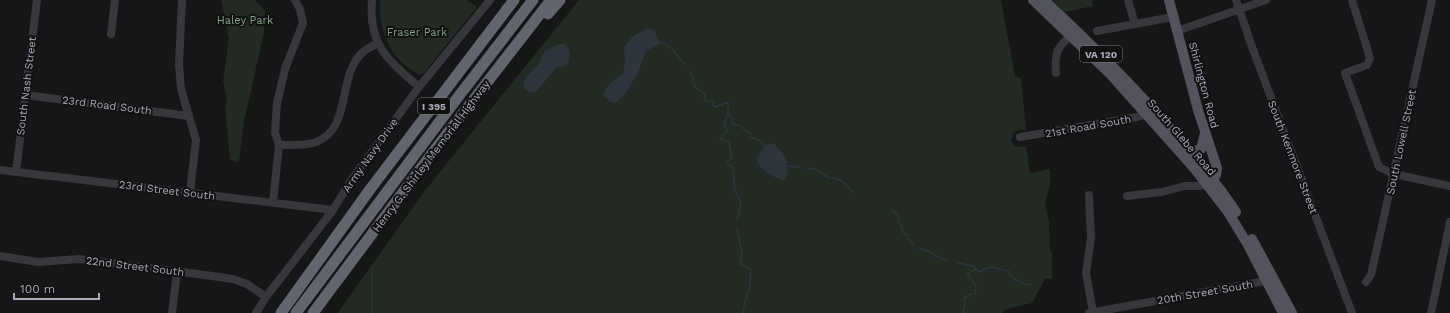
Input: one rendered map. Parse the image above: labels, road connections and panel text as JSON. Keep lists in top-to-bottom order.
{
  "streets": {
    "highway": ["I 395", "Henry G. Shirley Memorial Highway"],
    "main road": ["VA 120", "Shirlington Road", "South Glebe Road"],
    "street": [
      "South Nash Street",
      "23rd Road South",
      "21st Road South",
      "South Lowell Street",
      "Army Navy Drive",
      "South Kenmore Street",
      "23rd Street South",
      "22nd Street South",
      "20th Street South"
    ]
  },
  "crossings": [
    ["Shirlington Road", "South Glebe Road"],
    ["South Nash Street", "23rd Road South"],
    ["South Nash Street", "23rd Street South"],
    ["21st Road South", "South Glebe Road"],
    ["South Glebe Road", "20th Street South"],
    ["Army Navy Drive", "23rd Street South"],
    ["Army Navy Drive", "22nd Street South"]
  ],
  "parks": ["Haley Park", "Fraser Park"],
  "scale_bar": "100 m"
}
